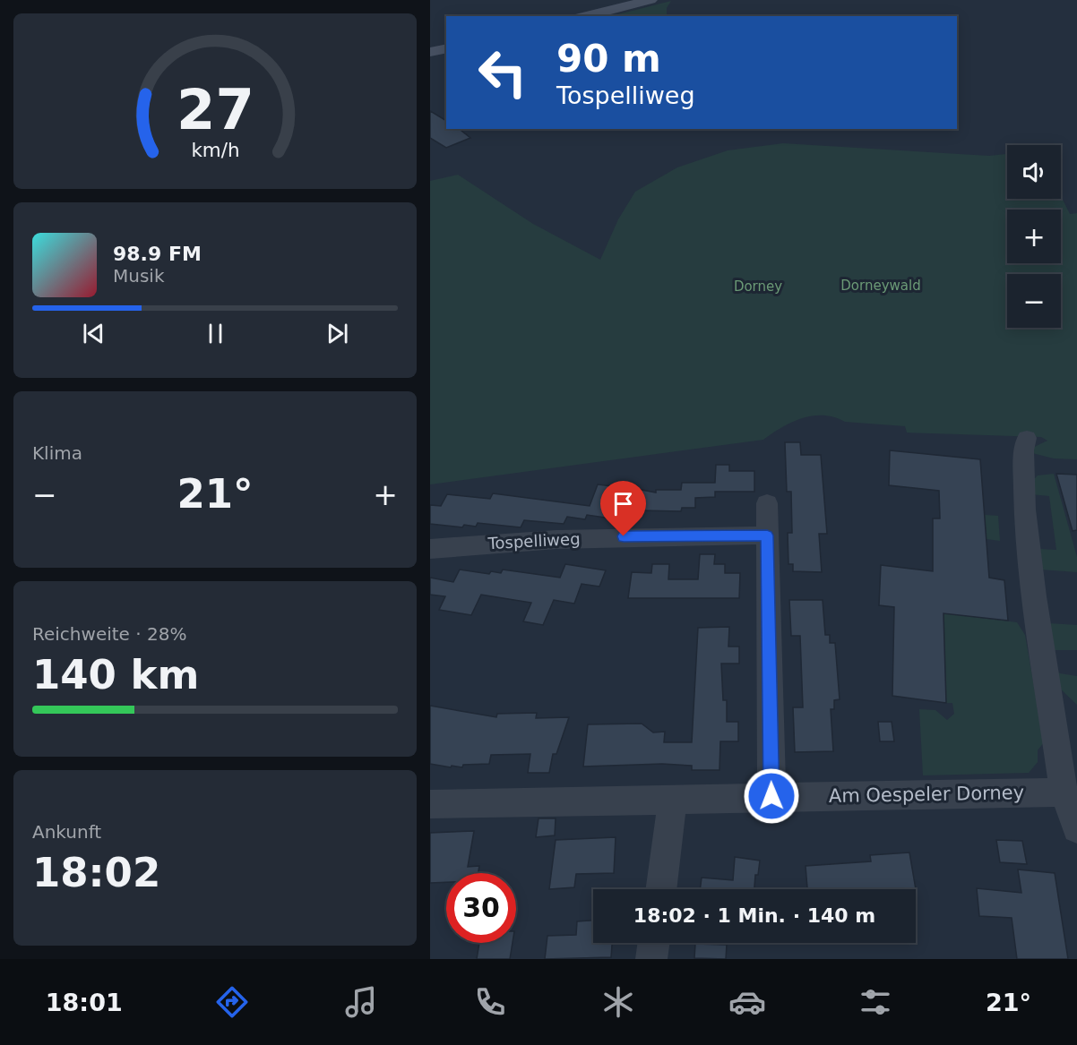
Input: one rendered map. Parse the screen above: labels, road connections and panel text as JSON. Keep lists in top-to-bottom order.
{
  "streets": {
    "street": ["Tospelliweg", "Am Oespeler Dorney"]
  },
  "parks": ["Dorneywald", "Dorney"],
  "page": {
    "turn": ["90 m", "Tospelliweg"],
    "map_buttons": ["+", "−"],
    "song": ["98.9 FM", "Musik"],
    "tile": [
      "Klima",
      ["Reichweite · 28%", "140 km"],
      ["Ankunft", "18:02"]
    ],
    "heat": ["−", "21°", "+"],
    "limit": "30",
    "trip": "18:02 · 1 Min. · 140 m",
    "tabs": ["18:01", "21°"],
    "gauge": ["27", "km/h"]
  }
}
